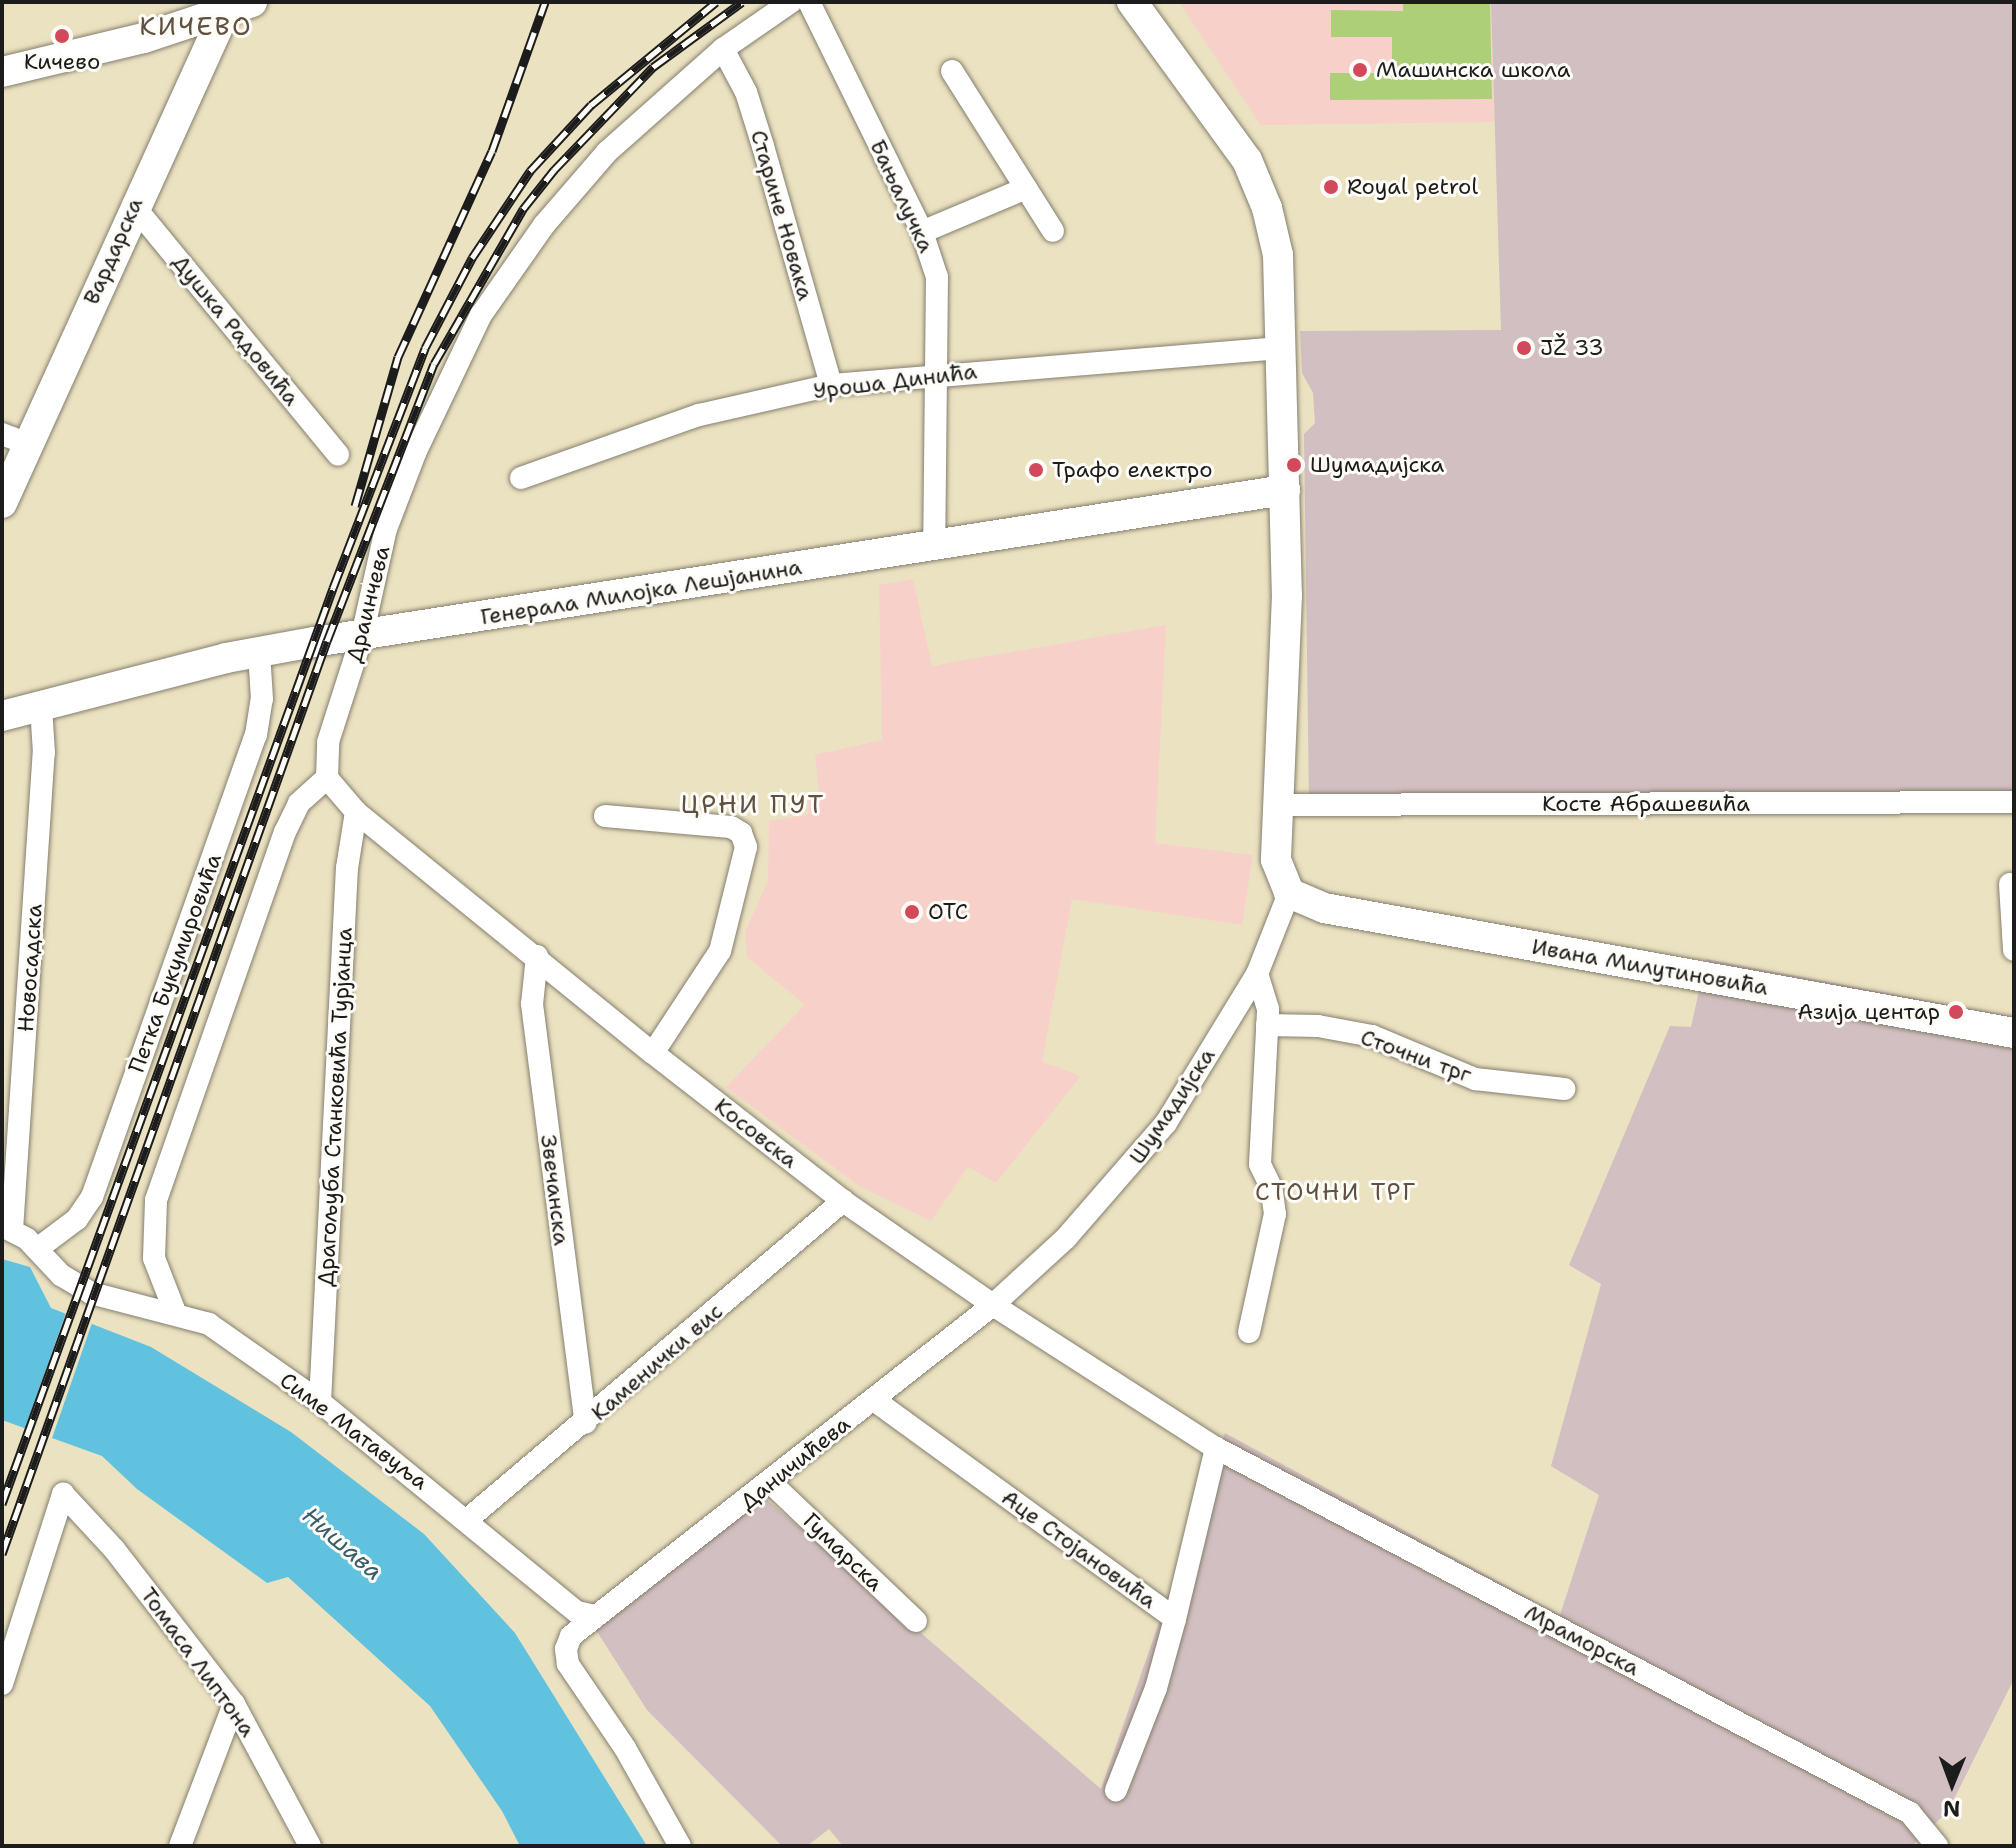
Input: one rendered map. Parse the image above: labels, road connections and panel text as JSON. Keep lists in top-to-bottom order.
{
  "streets": {
    "street": [
      "Бањалучка",
      "Старине Новака",
      "Вардарска",
      "Душка Радовића",
      "Уроша Динића",
      "Генерала Милојка Лешјанина",
      "Драинчева",
      "Косте Абрашевића",
      "Петка Букумировића",
      "Ивана Милутиновића",
      "Новосадска",
      "Сточни трг",
      "Шумадијска",
      "Драгољуба Станковића Турјанца",
      "Косовска",
      "Звечанска",
      "Каменички вис",
      "Симе Матавуља",
      "Даничићева",
      "Аце Стојановића",
      "Гумарска",
      "Мраморска",
      "Томаса Липтона"
    ]
  },
  "crossings": [
    ["Бањалучка", "Уроша Динића"],
    ["Бањалучка", "Генерала Милојка Лешјанина"],
    ["Старине Новака", "Уроша Динића"],
    ["Старине Новака", "Драинчева"],
    ["Вардарска", "Душка Радовића"],
    ["Генерала Милојка Лешјанина", "Драинчева"],
    ["Генерала Милојка Лешјанина", "Петка Букумировића"],
    ["Генерала Милојка Лешјанина", "Новосадска"],
    ["Драинчева", "Косовска"],
    ["Петка Букумировића", "Симе Матавуља"],
    ["Ивана Милутиновића", "Шумадијска"],
    ["Новосадска", "Симе Матавуља"],
    ["Шумадијска", "Косовска"],
    ["Шумадијска", "Даничићева"],
    ["Драгољуба Станковића Турјанца", "Косовска"],
    ["Драгољуба Станковића Турјанца", "Симе Матавуља"],
    ["Косовска", "Звечанска"],
    ["Косовска", "Каменички вис"],
    ["Косовска", "Даничићева"],
    ["Косовска", "Мраморска"],
    ["Звечанска", "Каменички вис"],
    ["Каменички вис", "Симе Матавуља"],
    ["Симе Матавуља", "Даничићева"],
    ["Даничићева", "Аце Стојановића"],
    ["Даничићева", "Гумарска"]
  ],
  "districts": ["КИЧЕВО", "ЦРНИ ПУТ", "СТОЧНИ ТРГ"],
  "water": ["Нишава"],
  "places": [
    "Кичево",
    "Машинска школа",
    "Royal petrol",
    "JŽ 33",
    "Шумадијска",
    "Трафо електро",
    "OTC",
    "Азија центар"
  ],
  "north": "bottom"
}
